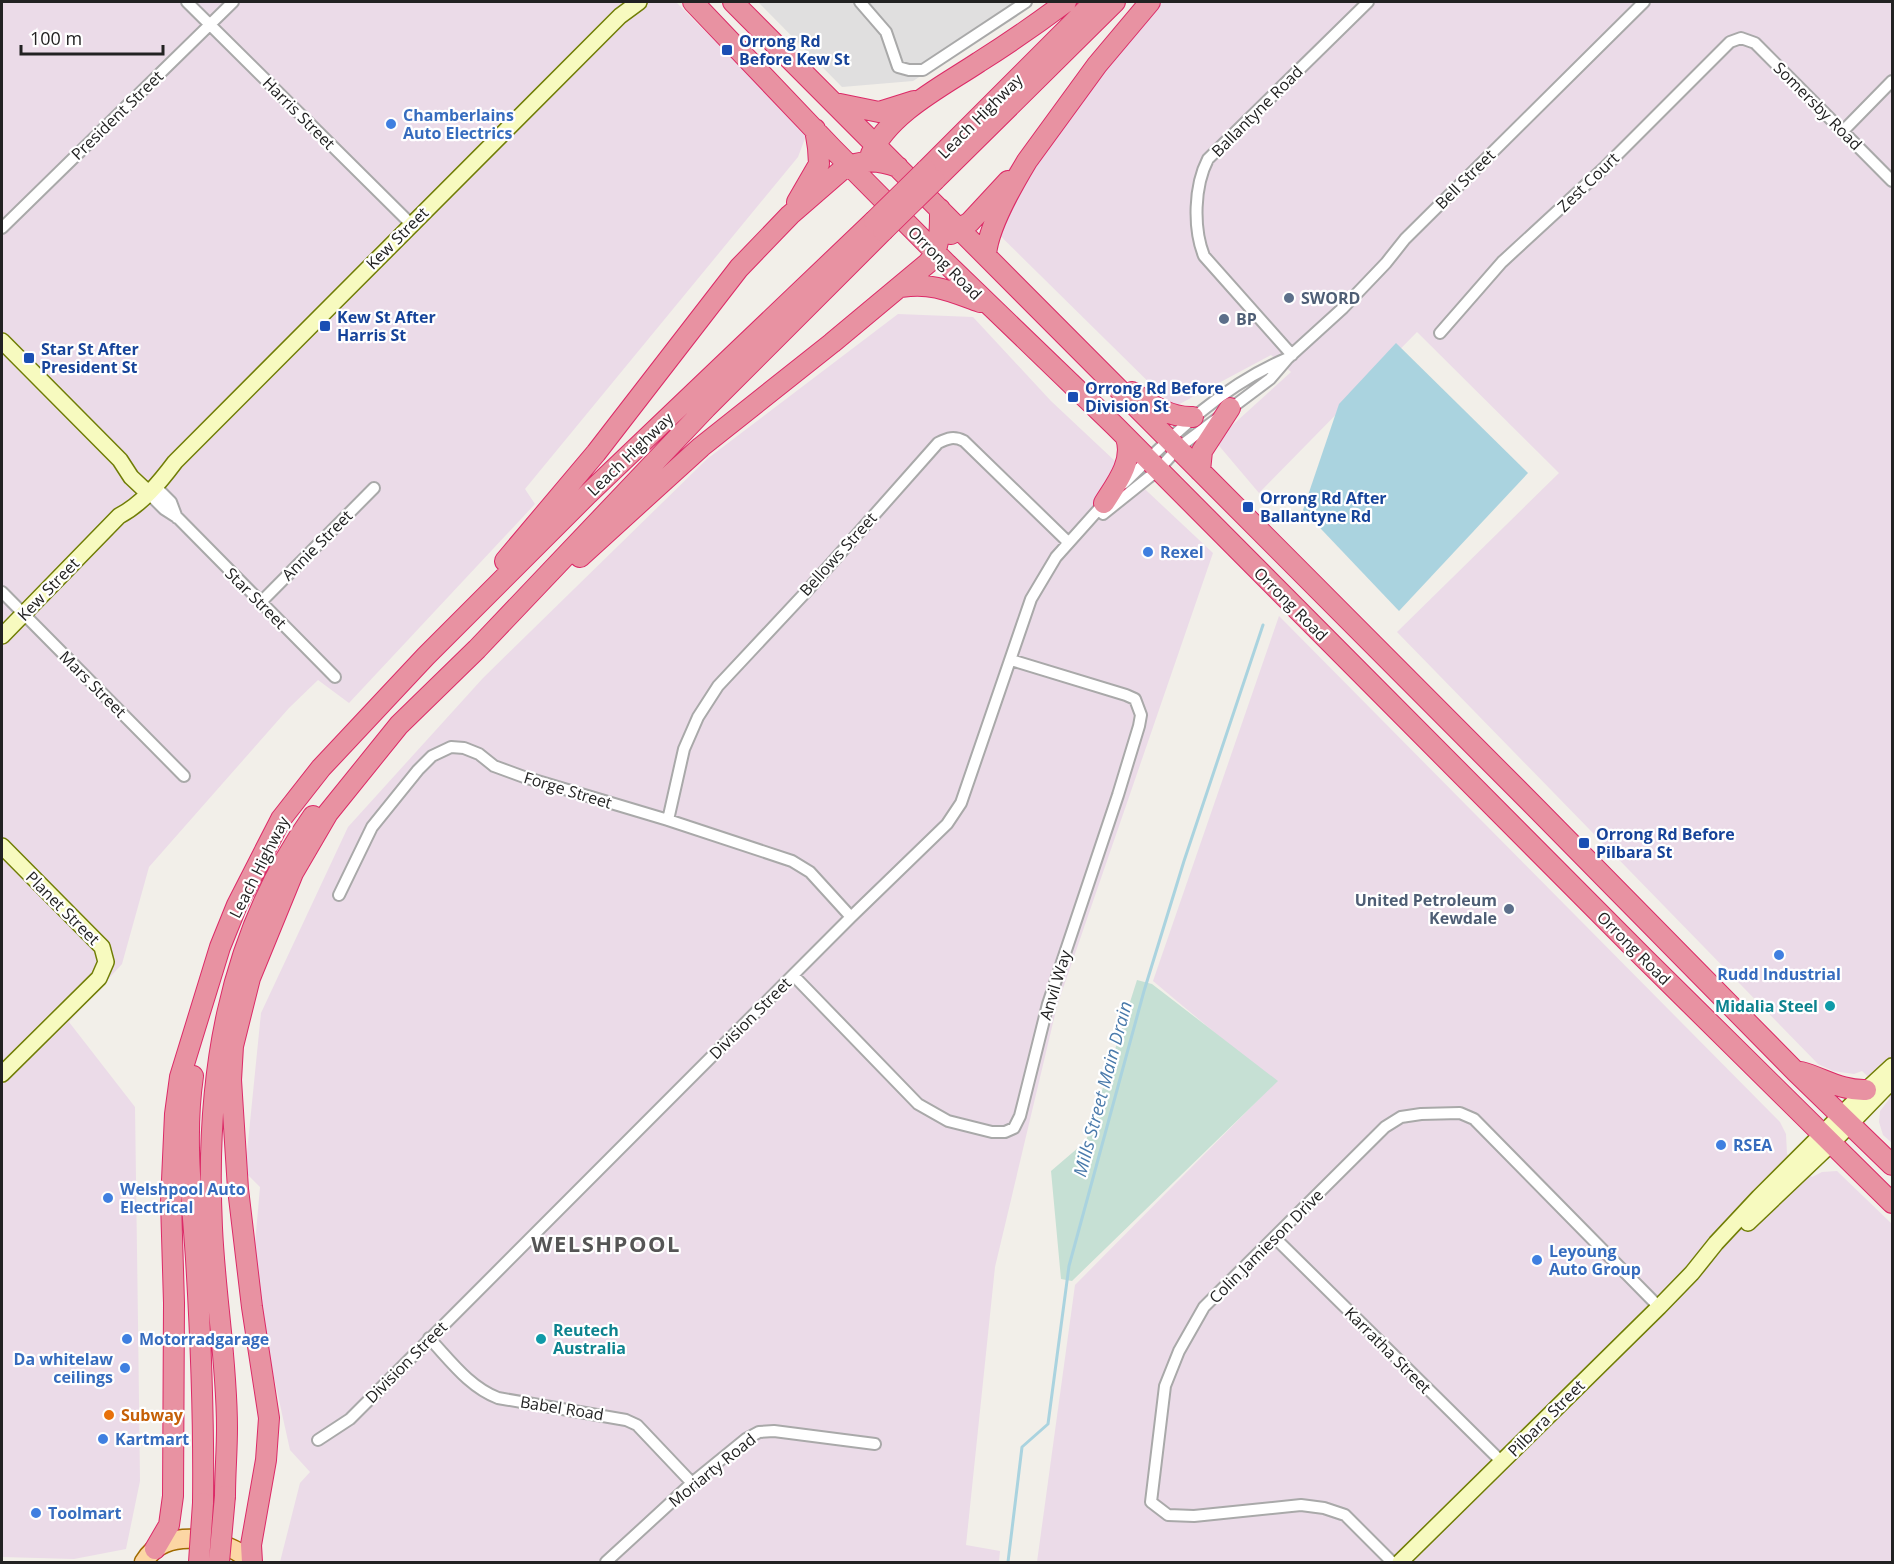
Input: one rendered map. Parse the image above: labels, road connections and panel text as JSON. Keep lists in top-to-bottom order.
{
  "streets": {
    "highway": ["Leach Highway", "Orrong Road"],
    "street": [
      "Somersby Road",
      "Ballantyne Road",
      "Harris Street",
      "President Street",
      "Bell Street",
      "Zest Court",
      "Kew Street",
      "Annie Street",
      "Bellows Street",
      "Star Street",
      "Mars Street",
      "Forge Street",
      "Planet Street",
      "Anvil Way",
      "Division Street",
      "Colin Jamieson Drive",
      "Karratha Street",
      "Babel Road",
      "Pilbara Street",
      "Moriarty Road"
    ]
  },
  "crossings": [
    ["Somersby Road", "Zest Court"],
    ["Ballantyne Road", "Bell Street"],
    ["Harris Street", "President Street"],
    ["Harris Street", "Kew Street"],
    ["Bell Street", "Orrong Road"],
    ["Kew Street", "Star Street"],
    ["Kew Street", "Mars Street"],
    ["Orrong Road", "Division Street"],
    ["Orrong Road", "Pilbara Street"],
    ["Annie Street", "Star Street"],
    ["Bellows Street", "Forge Street"],
    ["Bellows Street", "Division Street"],
    ["Forge Street", "Division Street"],
    ["Anvil Way", "Division Street"],
    ["Division Street", "Babel Road"],
    ["Colin Jamieson Drive", "Karratha Street"],
    ["Colin Jamieson Drive", "Pilbara Street"],
    ["Karratha Street", "Pilbara Street"],
    ["Babel Road", "Moriarty Road"]
  ],
  "districts": ["WELSHPOOL"],
  "water": ["Mills Street Main Drain"],
  "places": {
    "transit": [
      "Orrong Rd Before Kew St",
      "Kew St After Harris St",
      "Star St After President St",
      "Orrong Rd Before Division St",
      "Orrong Rd After Ballantyne Rd",
      "Orrong Rd Before Pilbara St"
    ],
    "other": [
      "Chamberlains Auto Electrics",
      "SWORD",
      "BP",
      "Rexel",
      "United Petroleum Kewdale",
      "Rudd Industrial",
      "Midalia Steel",
      "RSEA",
      "Welshpool Auto Electrical",
      "Leyoung Auto Group",
      "Motorradgarage",
      "Reutech Australia",
      "Da whitelaw ceilings",
      "Subway",
      "Kartmart",
      "Toolmart"
    ]
  },
  "scale_bar": "100 m"
}
